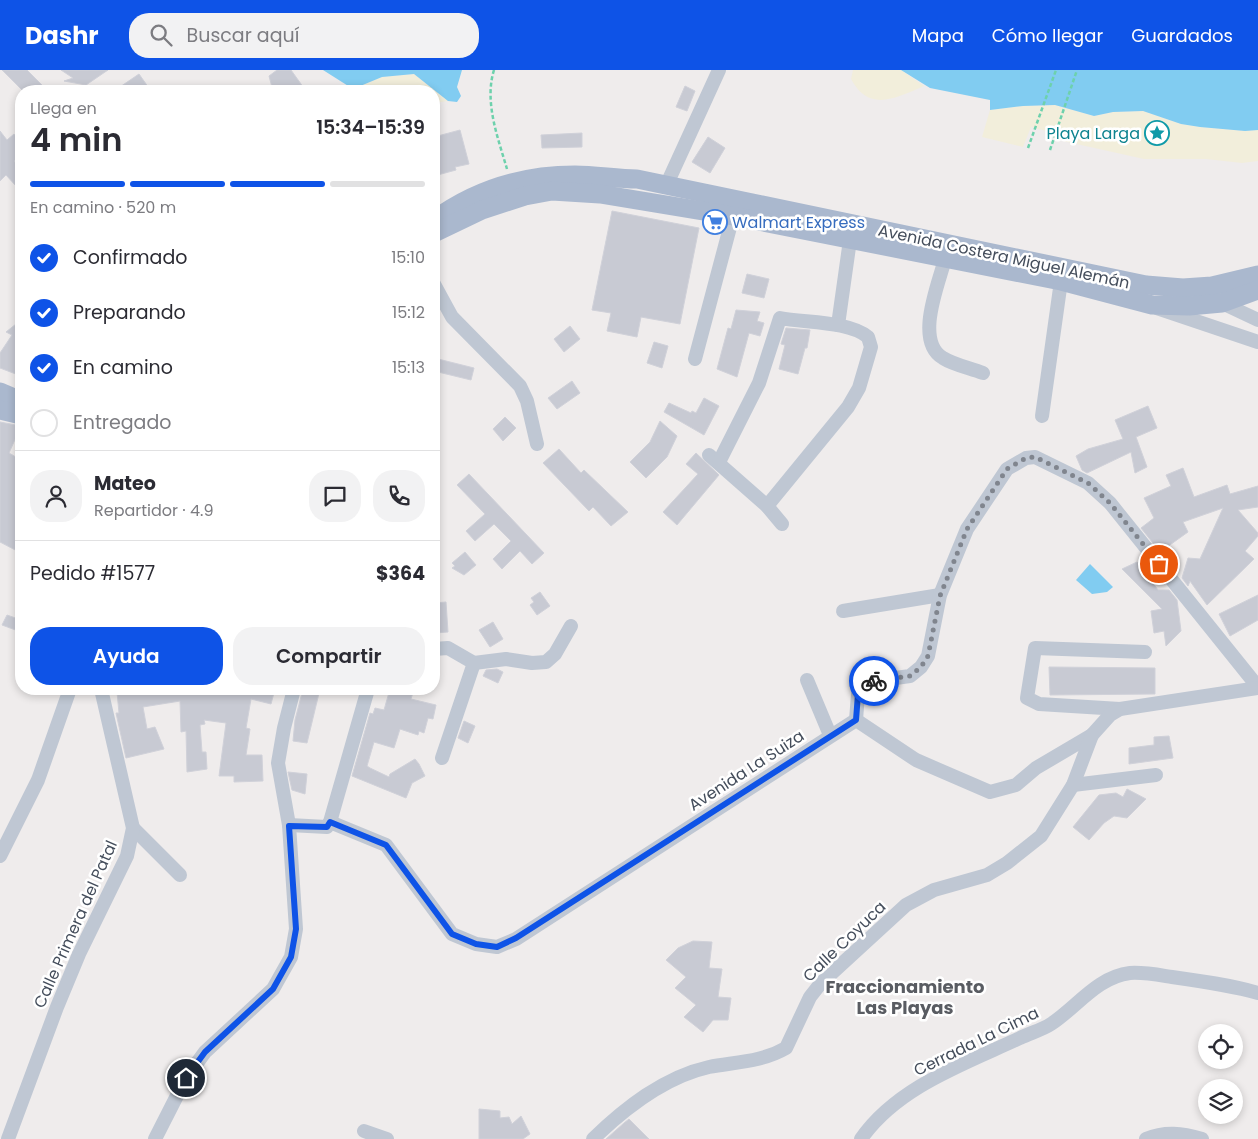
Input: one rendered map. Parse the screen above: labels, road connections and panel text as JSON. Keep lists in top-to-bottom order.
{
  "streets": {
    "main road": ["Avenida Costera Miguel Alemán"],
    "street": [
      "Avenida La Suiza",
      "Calle Primera del Patal",
      "Calle Coyuca",
      "Cerrada La Cima"
    ]
  },
  "districts": ["Fraccionamiento Las Playas"],
  "places": {
    "place": ["Playa Larga"],
    "supermarket": ["Walmart Express"]
  },
  "page": {
    "header": "Dashr",
    "search": "Buscar aquí",
    "nav": ["Mapa", "Cómo llegar", "Guardados"],
    "heading": ["4 min", "Llega en", "15:34–15:39"],
    "panel": [
      "Mateo",
      "Repartidor · 4.9",
      "Pedido #1577",
      "$364"
    ],
    "bar": "En camino · 520 m",
    "list": [
      ["Confirmado", "15:10"],
      ["Preparando", "15:12"],
      ["En camino", "15:13"],
      "Entregado"
    ],
    "buttons": ["Ayuda", "Compartir"]
  }
}
